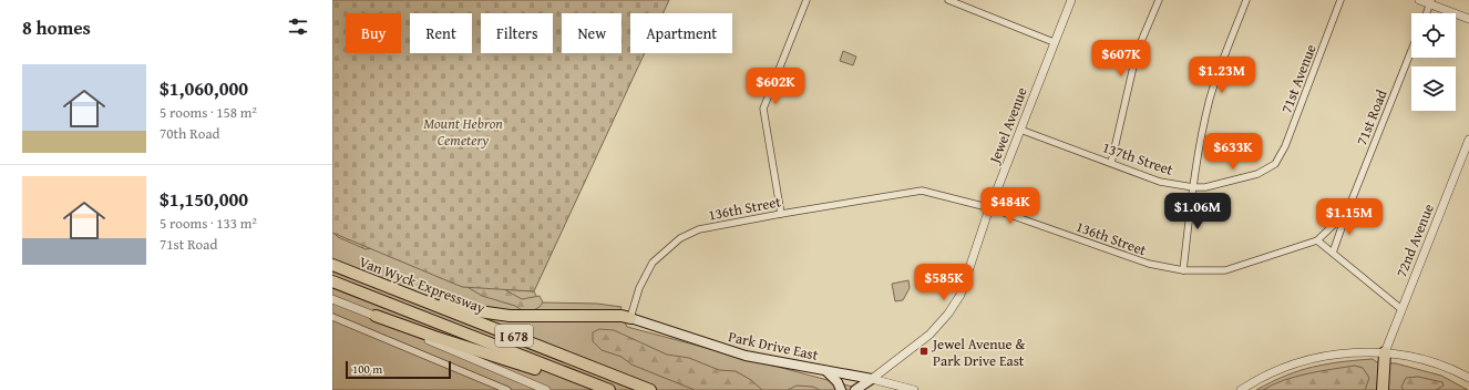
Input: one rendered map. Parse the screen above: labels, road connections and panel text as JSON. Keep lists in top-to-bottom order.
{
  "streets": {
    "highway": ["Van Wyck Expressway", "I 678"],
    "main road": ["Jewel Avenue", "Park Drive East"],
    "street": [
      "71st Avenue",
      "71st Road",
      "137th Street",
      "136th Street",
      "72nd Avenue"
    ]
  },
  "crossings": [
    ["71st Avenue", "137th Street"],
    ["71st Road", "136th Street"],
    ["Jewel Avenue", "137th Street"],
    ["Jewel Avenue", "136th Street"],
    ["Jewel Avenue", "Park Drive East"],
    ["136th Street", "Park Drive East"]
  ],
  "parks": ["Mount Hebron Cemetery"],
  "places": {
    "transit": ["Jewel Avenue & Park Drive East"]
  },
  "scale_bar": "100 m",
  "page": {
    "heading": "8 homes",
    "chip": [
      "Buy",
      "Rent",
      "Filters",
      "New",
      "Apartment"
    ],
    "price": [
      "$607K",
      "$1.23M",
      "$602K",
      "$633K",
      "$484K",
      "$1.06M",
      "$1.15M",
      "$585K"
    ],
    "list": [
      {
        "name": "$1,060,000",
        "note": "5 rooms · 158 m² · 70th Road"
      },
      {
        "name": "$1,150,000",
        "note": "5 rooms · 133 m² · 71st Road"
      }
    ],
    "scale": "100 m"
  }
}
